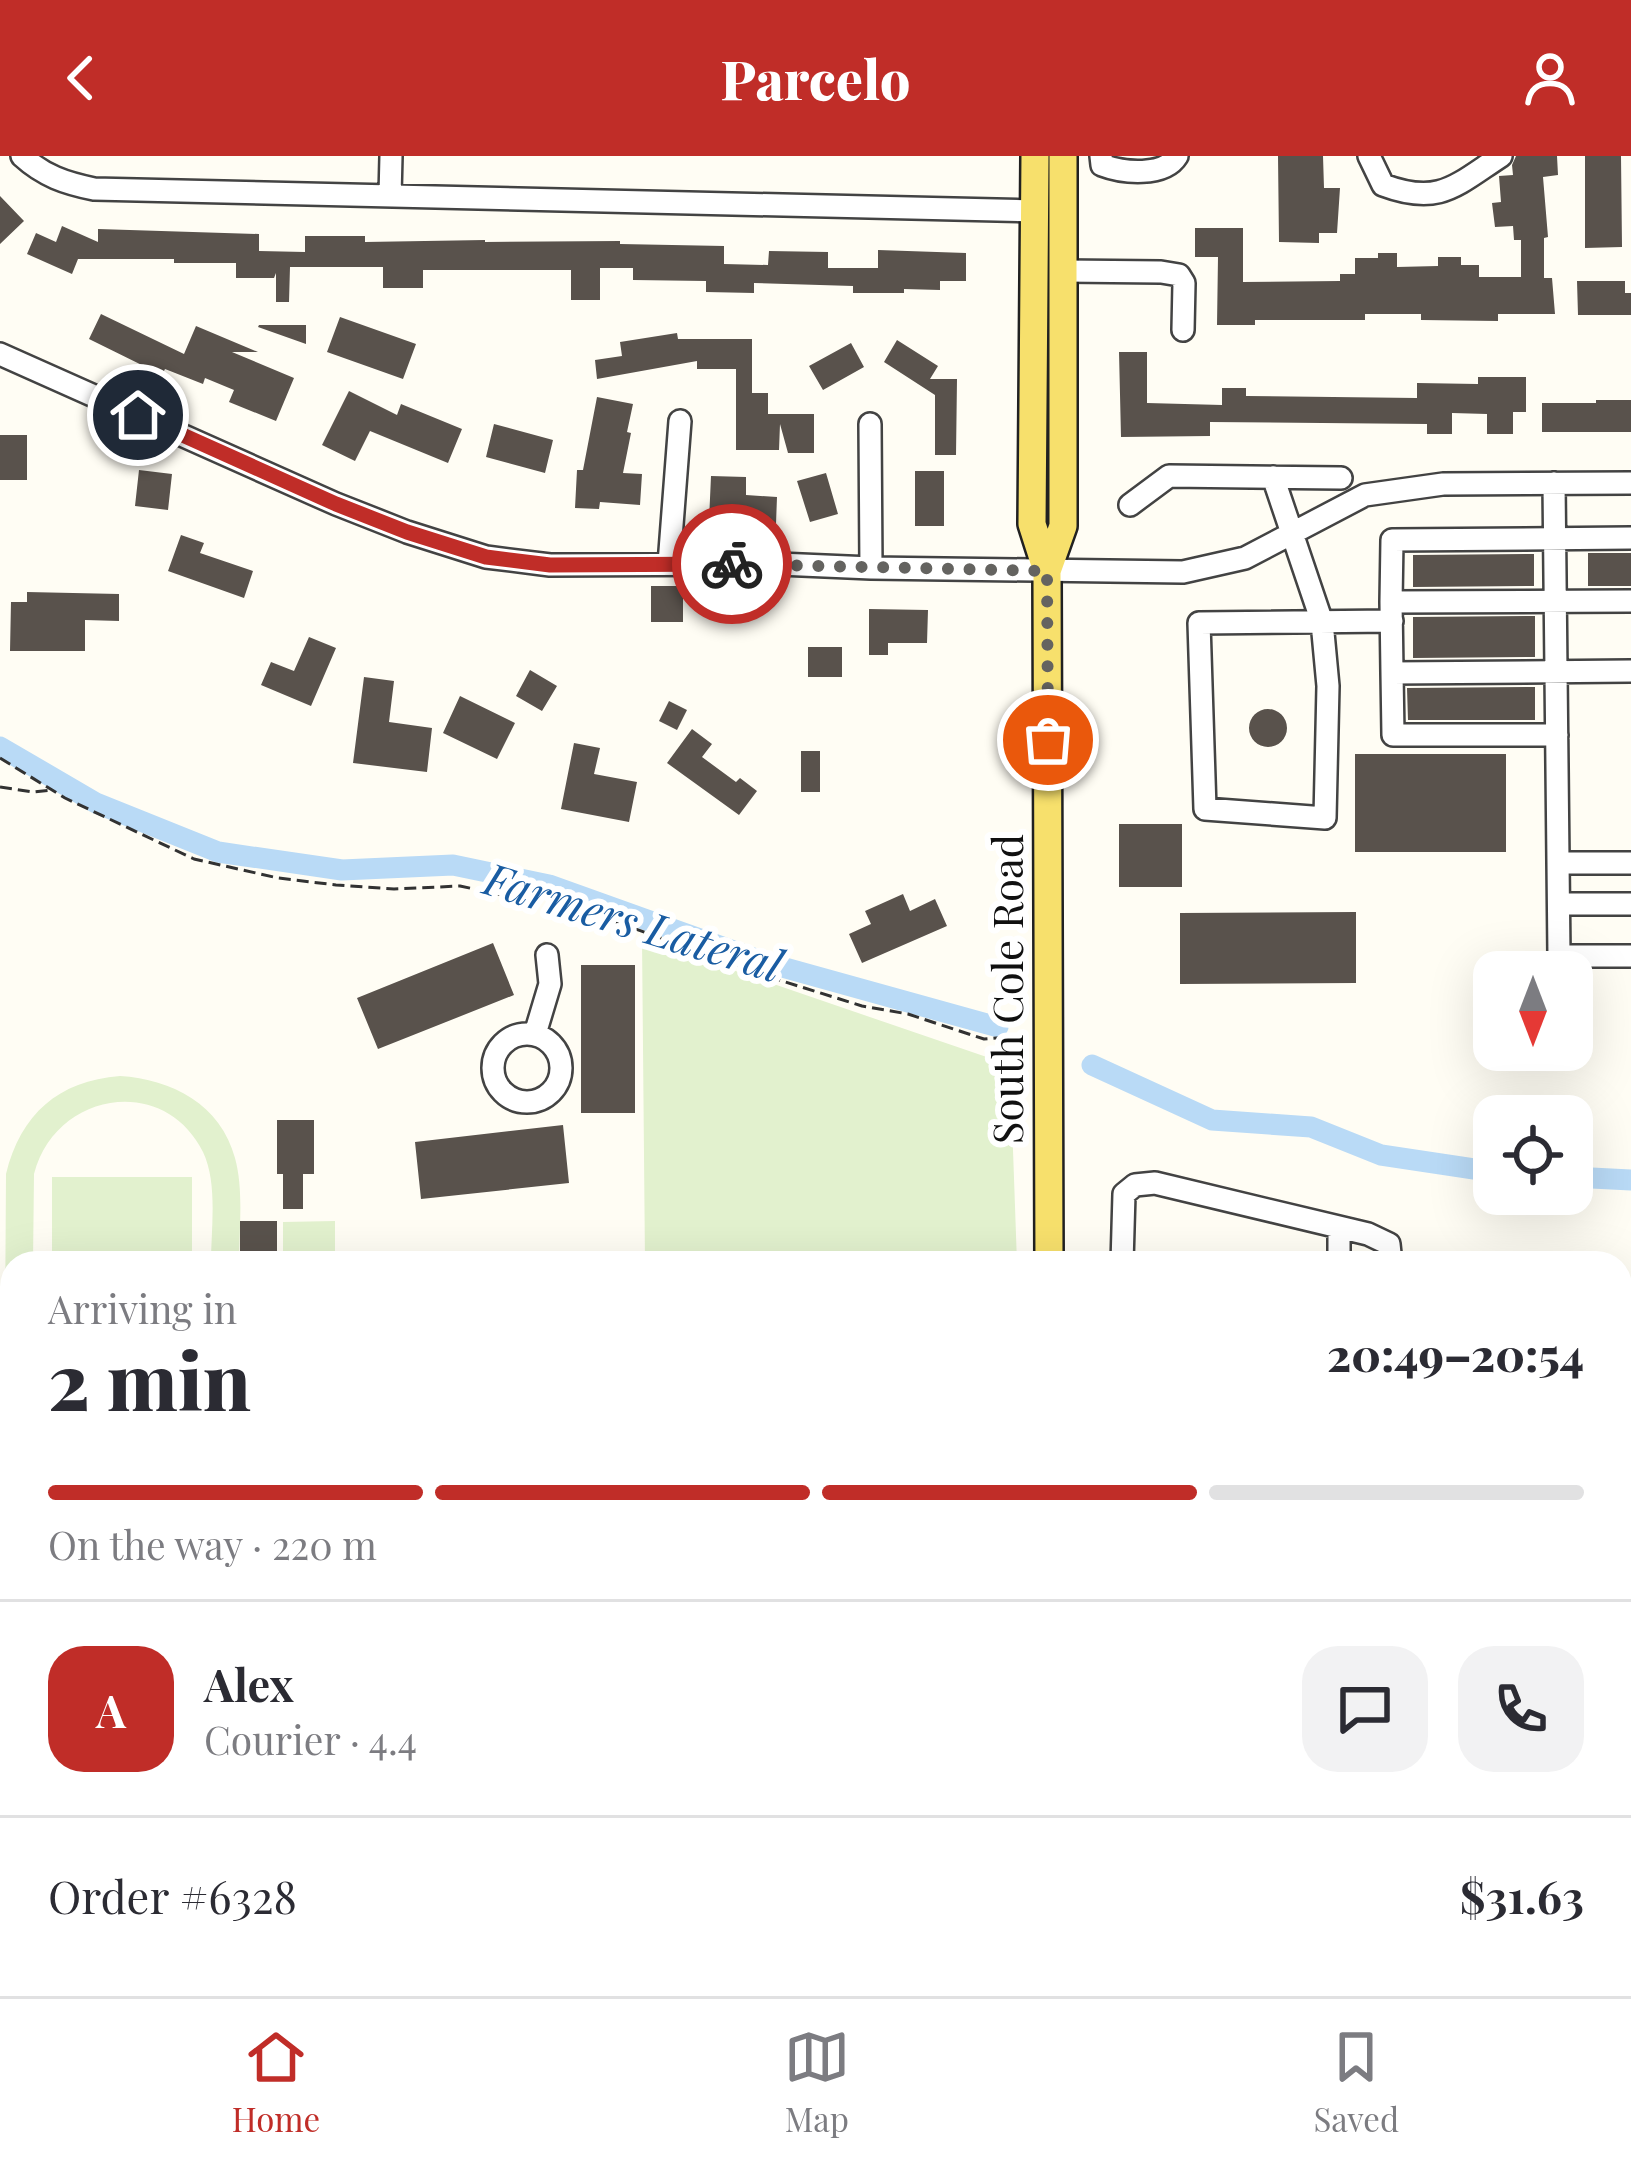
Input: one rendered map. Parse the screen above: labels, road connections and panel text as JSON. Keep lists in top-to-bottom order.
{
  "streets": {
    "main road": ["South Cole Road"]
  },
  "water": ["Farmers Lateral"],
  "north": "bottom",
  "page": {
    "header": "Parcelo",
    "heading": ["2 min", "Arriving in", "20:49–20:54"],
    "panel": [
      "Alex",
      "Courier · 4.4",
      "Order #6328",
      "$31.63"
    ],
    "bar": "On the way · 220 m",
    "round": "A",
    "tabs": ["Home", "Map", "Saved"]
  }
}
